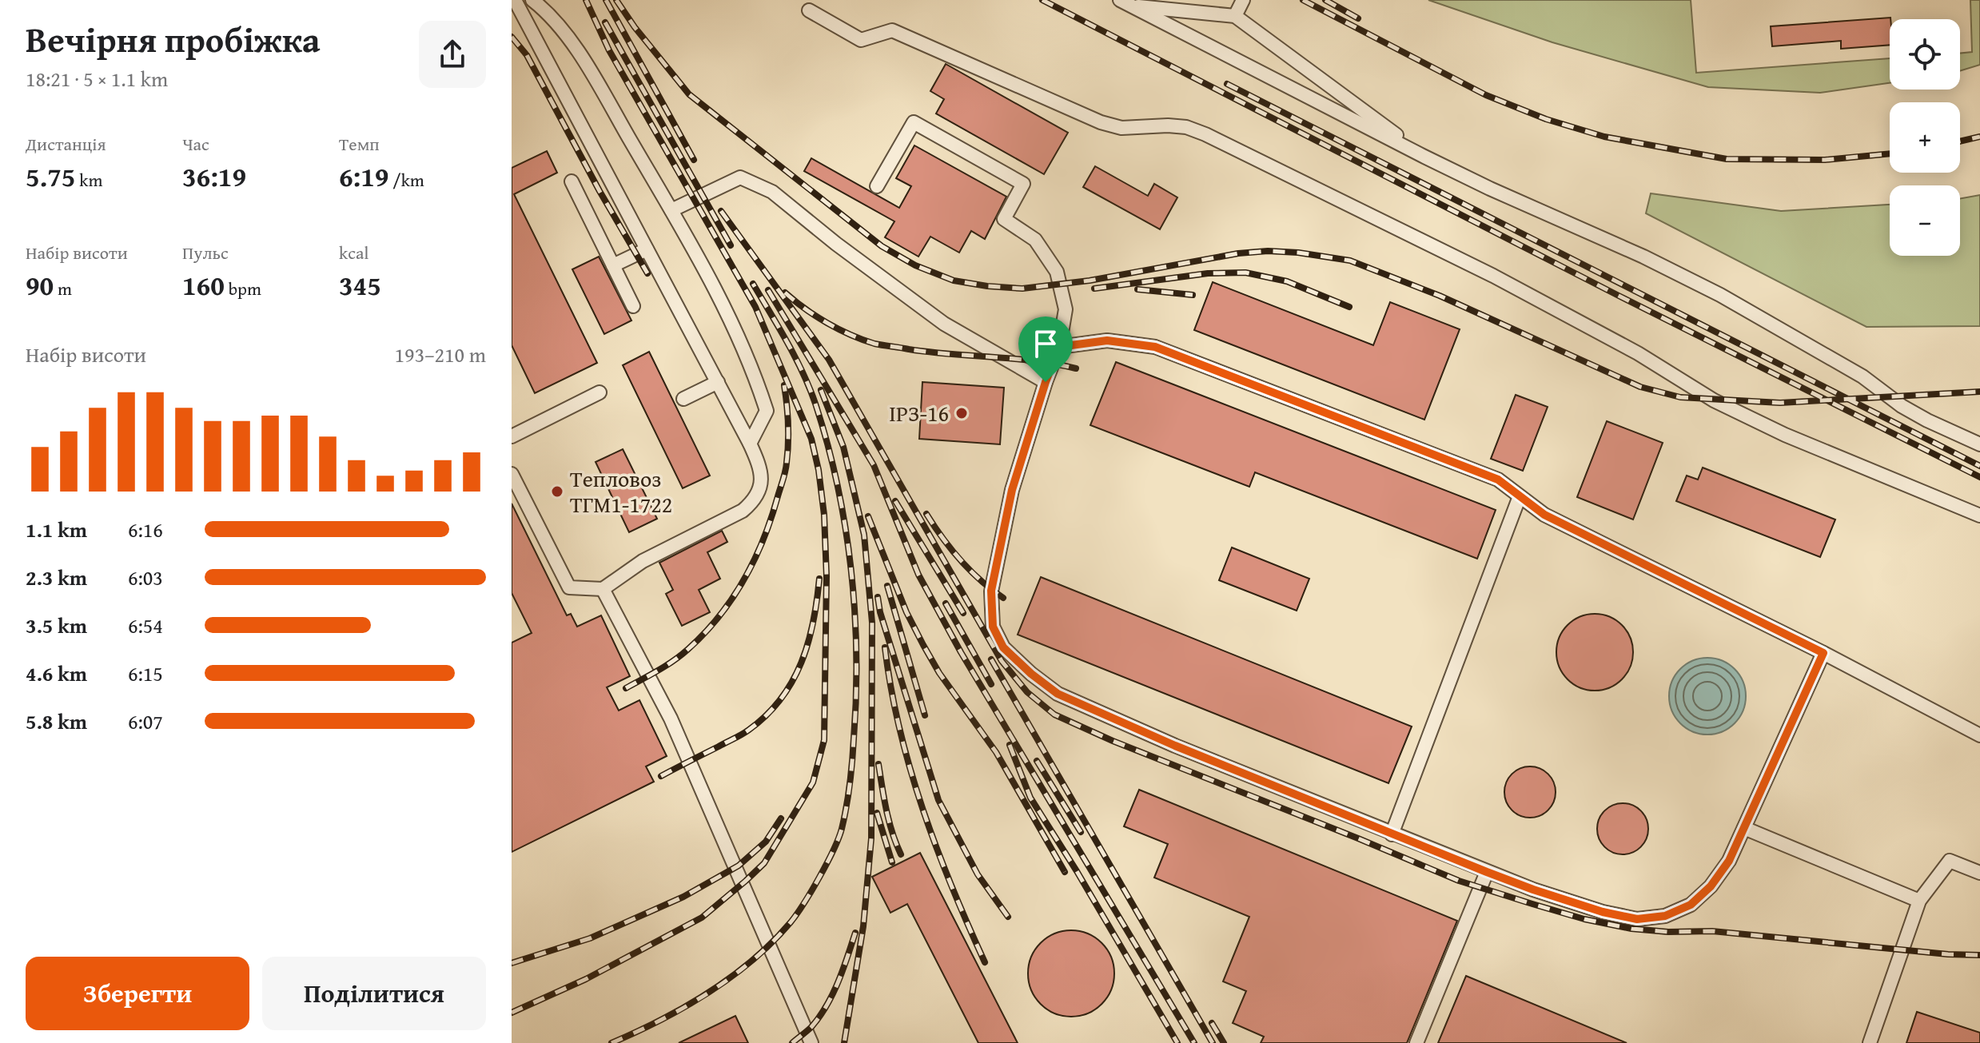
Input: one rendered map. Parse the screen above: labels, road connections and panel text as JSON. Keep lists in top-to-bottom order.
{
  "places": ["ІРЗ-16", "Тепловоз ТГМ1-1722"],
  "page": {
    "heading": ["Вечірня пробіжка", "18:21 · 5 × 1.1 km"],
    "map_buttons": ["+", "−"],
    "stats": [
      ["Дистанція", "5.75 km"],
      ["Час", "36:19"],
      ["Темп", "6:19 /km"],
      ["Набір висоти", "90 m"],
      ["Пульс", "160 bpm"],
      ["kcal", "345"]
    ],
    "chart": ["Набір висоти", "193–210 m"],
    "list": [
      {
        "name": "1.1 km",
        "note": "6:16"
      },
      {
        "name": "2.3 km",
        "note": "6:03"
      },
      {
        "name": "3.5 km",
        "note": "6:54"
      },
      {
        "name": "4.6 km",
        "note": "6:15"
      },
      {
        "name": "5.8 km",
        "note": "6:07"
      }
    ],
    "buttons": ["Зберегти", "Поділитися"]
  }
}
